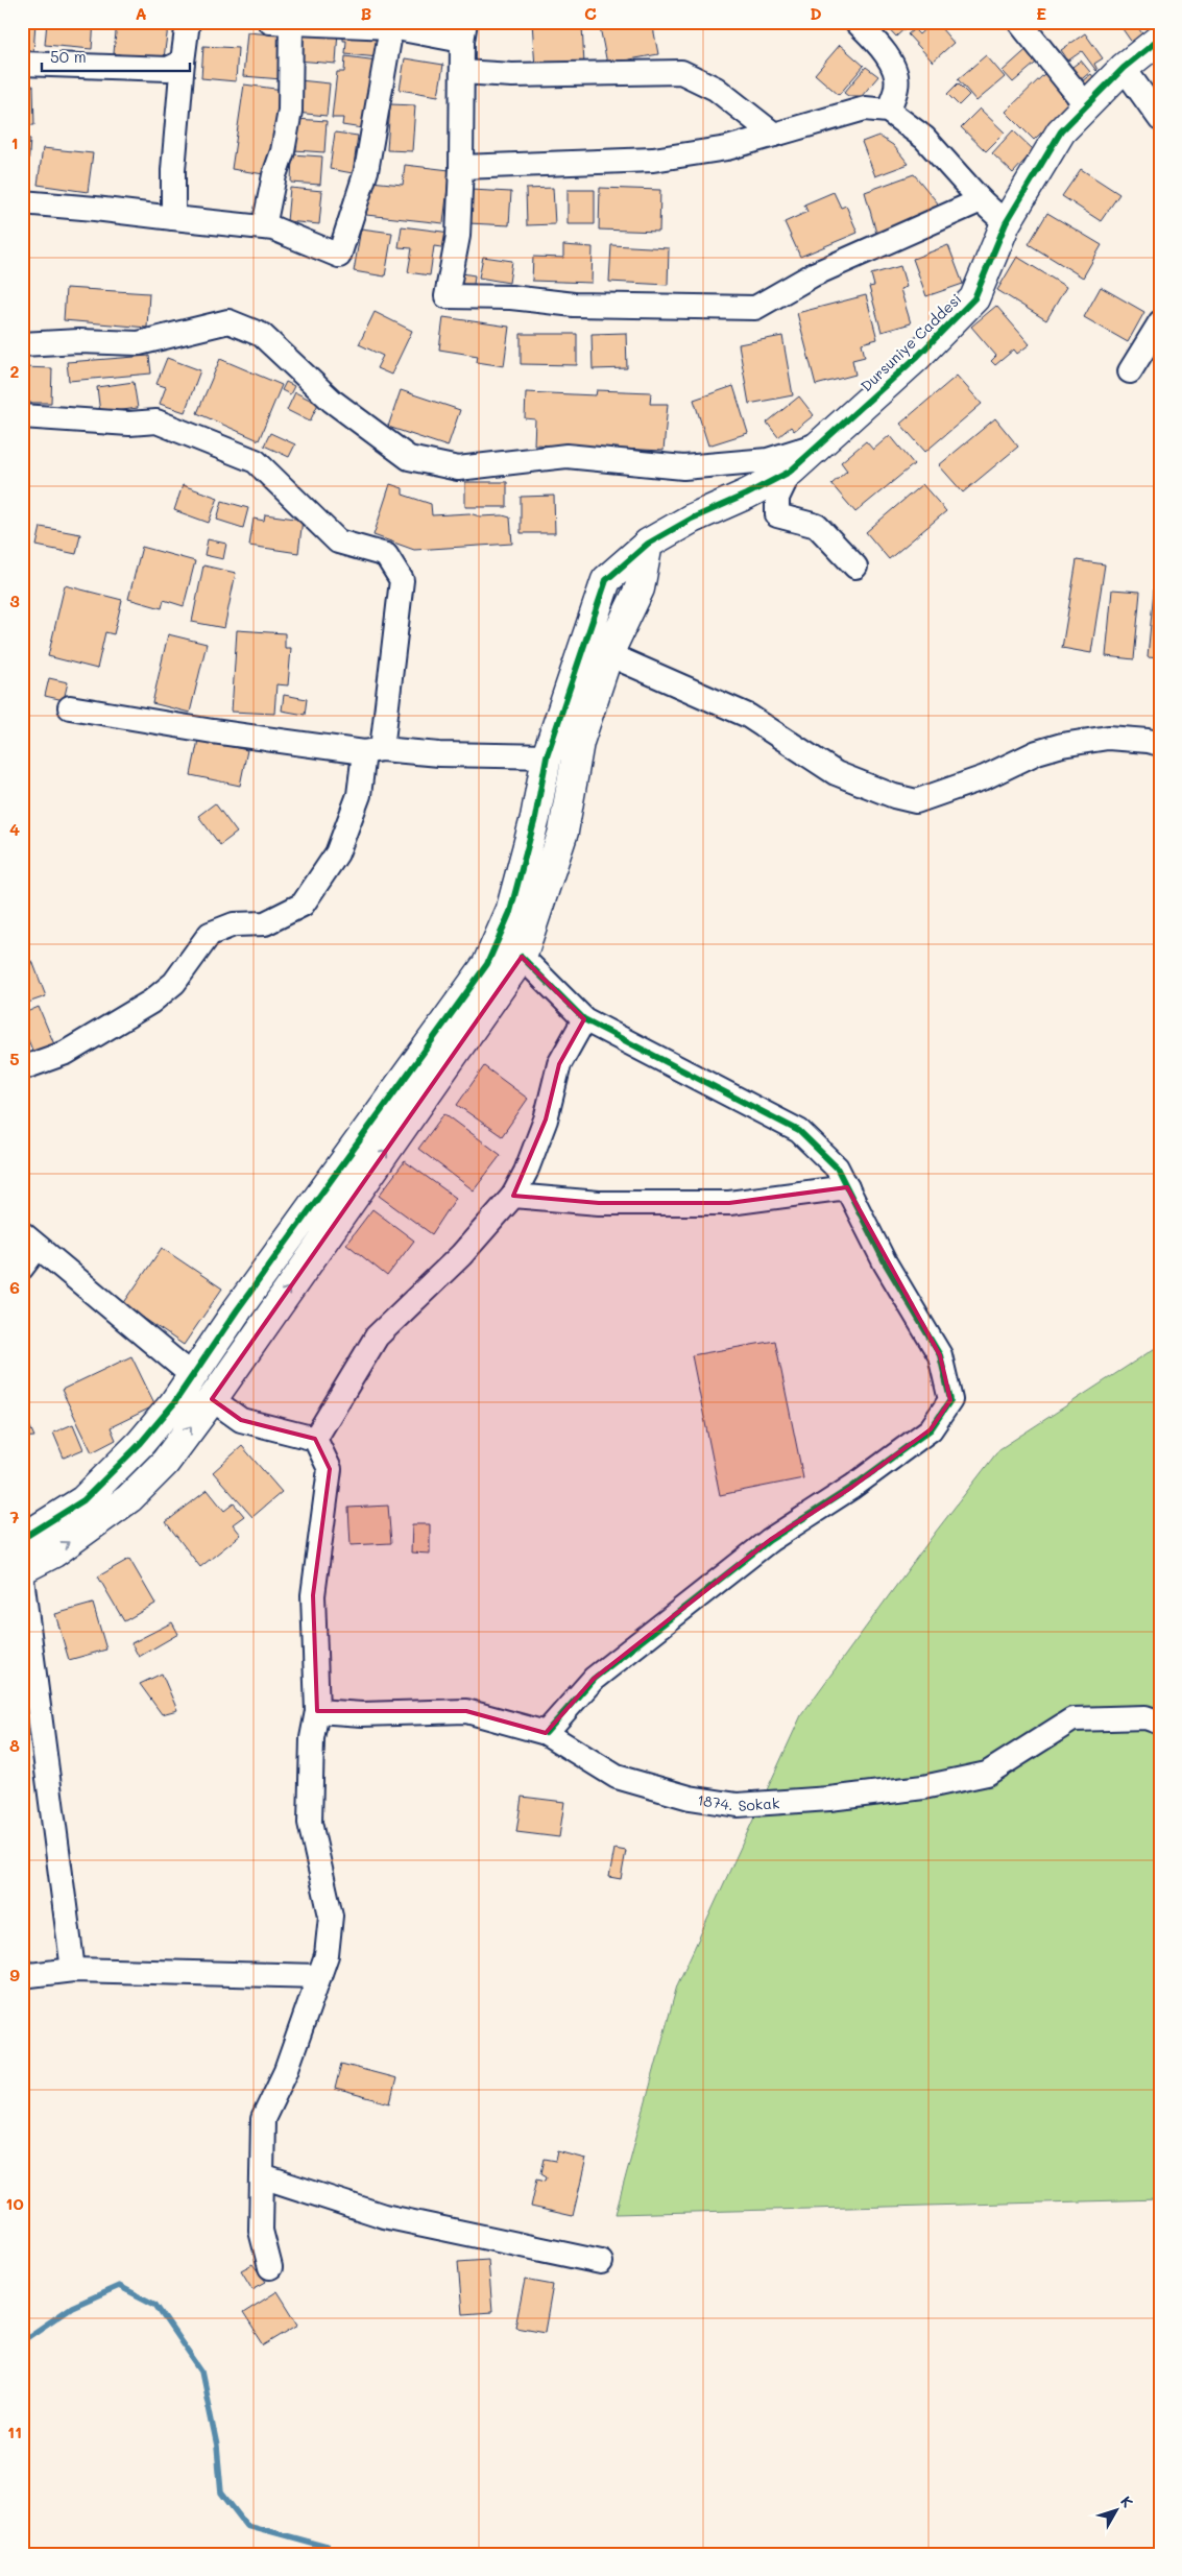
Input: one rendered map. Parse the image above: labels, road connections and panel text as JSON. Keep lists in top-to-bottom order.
{
  "streets": {
    "street": ["Dursuniye Caddesi", "1874. Sokak"]
  },
  "scale_bar": "50 m",
  "north": "top right",
  "grid": {
    "columns": [
      "A",
      "B",
      "C",
      "D",
      "E"
    ],
    "rows": [
      "1",
      "2",
      "3",
      "4",
      "5",
      "6",
      "7",
      "8",
      "9",
      "10",
      "11"
    ]
  }
}
